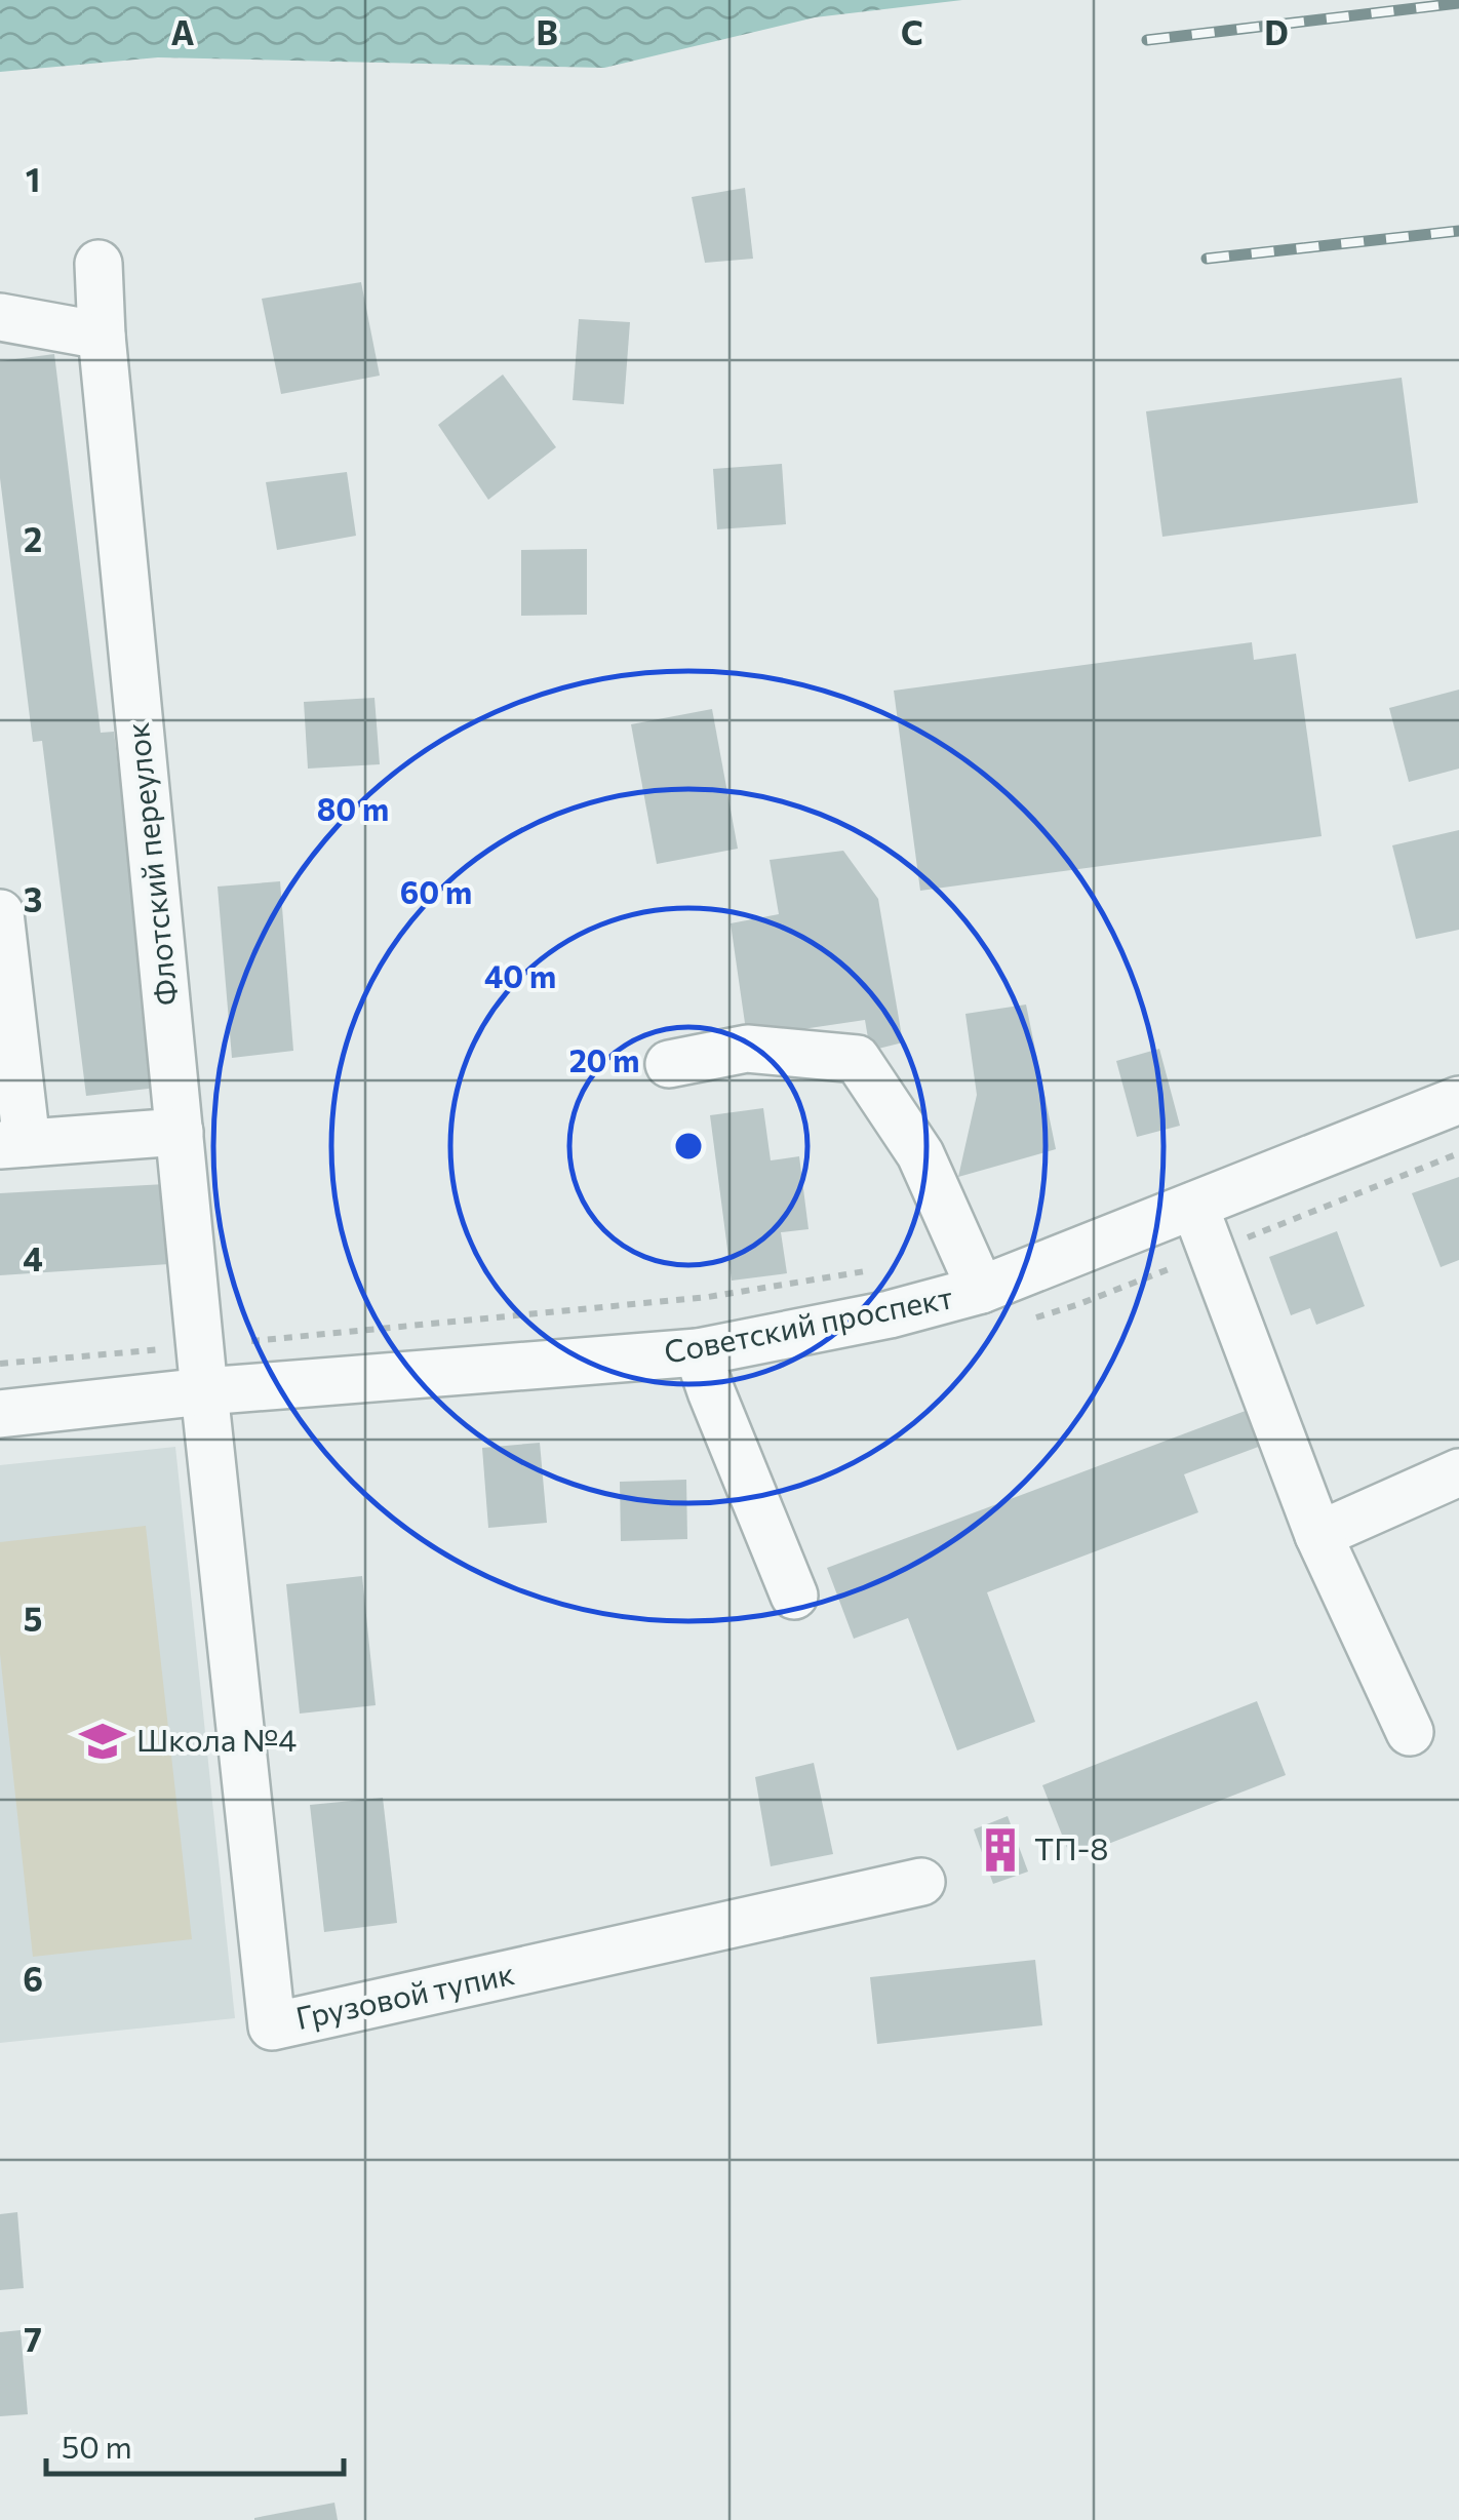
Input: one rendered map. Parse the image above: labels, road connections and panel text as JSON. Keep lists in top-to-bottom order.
{
  "streets": {
    "street": ["Флотский переулок", "Советский проспект", "Грузовой тупик"]
  },
  "crossings": [
    ["Флотский переулок", "Советский проспект"],
    ["Флотский переулок", "Грузовой тупик"],
    ["Советский проспект", "Грузовой тупик"]
  ],
  "places": {
    "school or university": ["Школа №4"],
    "building": ["ТП-8"]
  },
  "scale_bar": "50 m",
  "grid": {
    "columns": [
      "A",
      "B",
      "C",
      "D"
    ],
    "rows": [
      "1",
      "2",
      "3",
      "4",
      "5",
      "6",
      "7"
    ]
  },
  "rings": [
    "80 m",
    "60 m",
    "40 m",
    "20 m"
  ]
}
